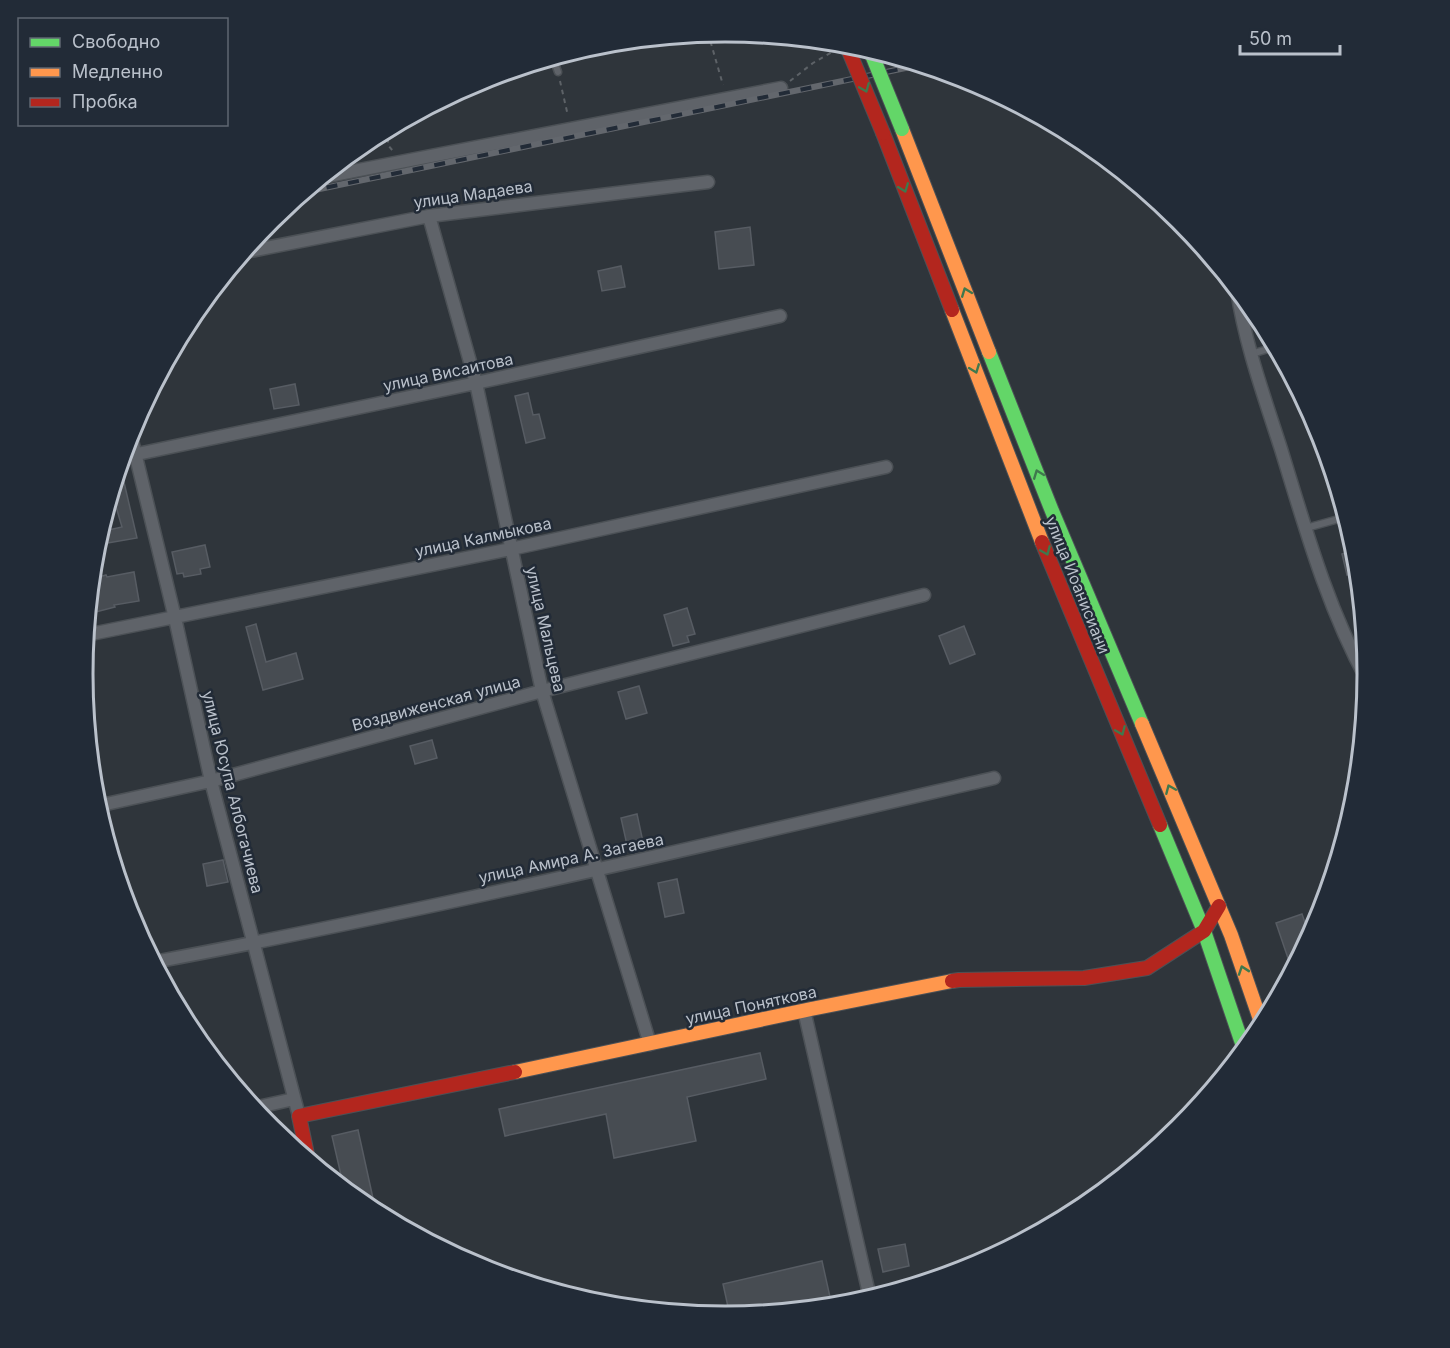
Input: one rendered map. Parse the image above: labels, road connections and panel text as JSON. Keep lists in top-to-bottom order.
{
  "streets": {
    "main road": ["улица Иоанисиани", "улица Юсупа Албогачиева", "улица Поняткова"],
    "street": [
      "улица Мадаева",
      "улица Висаитова",
      "улица Калмыкова",
      "улица Мальцева",
      "Воздвиженская улица",
      "улица Амира А. Загаева"
    ]
  },
  "crossings": [
    ["улица Мадаева", "улица Мальцева"],
    ["улица Висаитова", "улица Мальцева"],
    ["улица Висаитова", "улица Юсупа Албогачиева"],
    ["улица Калмыкова", "улица Мальцева"],
    ["улица Калмыкова", "улица Юсупа Албогачиева"],
    ["улица Иоанисиани", "улица Поняткова"],
    ["улица Мальцева", "Воздвиженская улица"],
    ["улица Мальцева", "улица Амира А. Загаева"],
    ["улица Мальцева", "улица Поняткова"],
    ["Воздвиженская улица", "улица Юсупа Албогачиева"],
    ["улица Юсупа Албогачиева", "улица Амира А. Загаева"],
    ["улица Юсупа Албогачиева", "улица Поняткова"]
  ],
  "legend": ["Свободно", "Медленно", "Пробка"],
  "scale_bar": "50 m"
}
